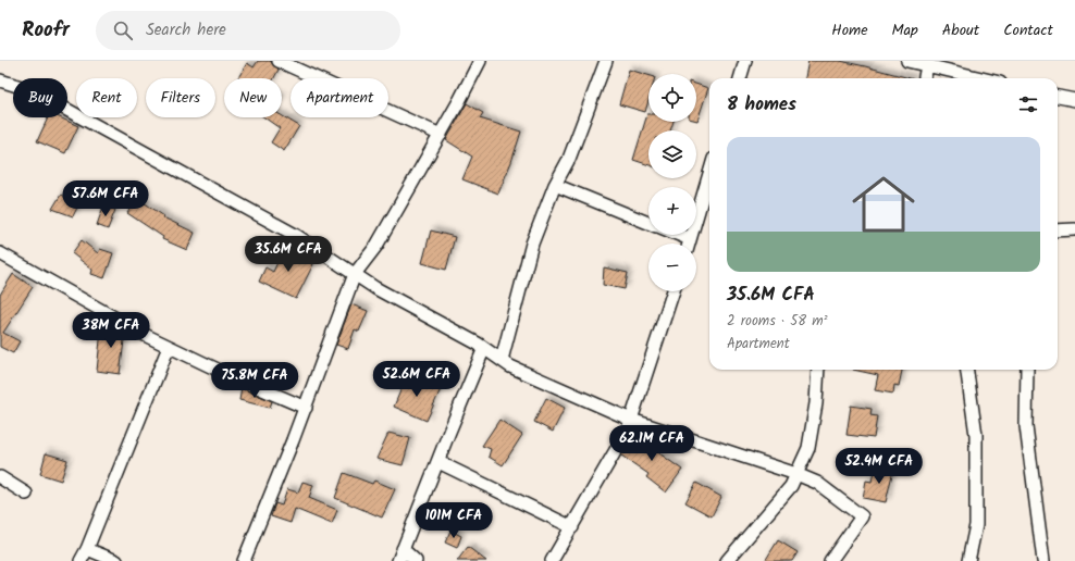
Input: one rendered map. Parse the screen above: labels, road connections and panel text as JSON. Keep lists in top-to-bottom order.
{
  "page": {
    "header": "Roofr",
    "search": "Search here",
    "nav": [
      "Home",
      "Map",
      "About",
      "Contact"
    ],
    "map_buttons": ["+", "−"],
    "chip": [
      "Buy",
      "Rent",
      "Filters",
      "New",
      "Apartment"
    ],
    "heading": "8 homes",
    "list": [
      {
        "name": "35.6M CFA",
        "note": "2 rooms · 58 m² · Apartment"
      }
    ],
    "price": [
      "57.6M CFA",
      "35.6M CFA",
      "38M CFA",
      "52.6M CFA",
      "75.8M CFA",
      "62.1M CFA",
      "52.4M CFA",
      "101M CFA"
    ]
  }
}
